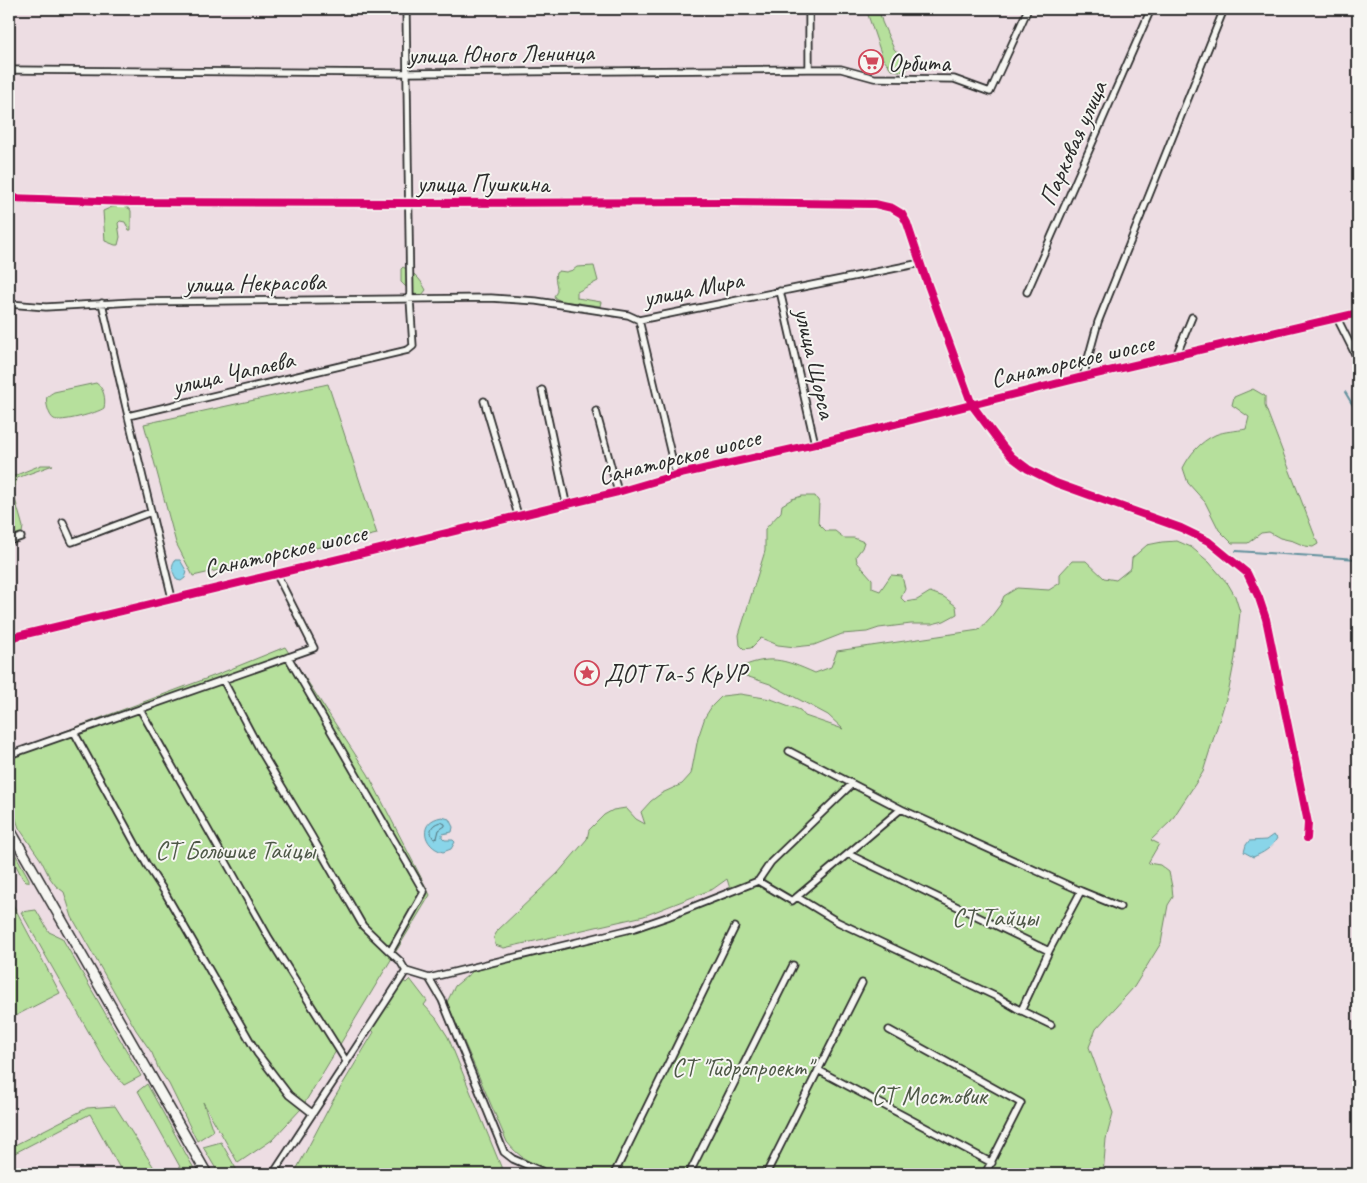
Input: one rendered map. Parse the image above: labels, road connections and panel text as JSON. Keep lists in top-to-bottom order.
{
  "streets": {
    "street": [
      "улица Юного Ленинца",
      "Парковая улица",
      "улица Пушкина",
      "улица Некрасова",
      "улица Мира",
      "Санаторское шоссе",
      "улица Щорса",
      "улица Чапаева"
    ]
  },
  "crossings": [
    ["улица Юного Ленинца", "улица Чапаева"],
    ["улица Пушкина", "улица Мира"],
    ["улица Пушкина", "Санаторское шоссе"],
    ["улица Пушкина", "улица Чапаева"],
    ["улица Некрасова", "улица Мира"],
    ["улица Некрасова", "улица Чапаева"],
    ["улица Мира", "улица Щорса"],
    ["улица Мира", "улица Чапаева"],
    ["Санаторское шоссе", "улица Щорса"]
  ],
  "parks": [
    "СТ Большие Тайцы",
    "СТ Тайцы",
    "СТ \"Гидропроект\"",
    "СТ Мостовик"
  ],
  "places": {
    "supermarket": ["Орбита"],
    "place": ["ДОТ Та-5 КрУР"]
  }
}
